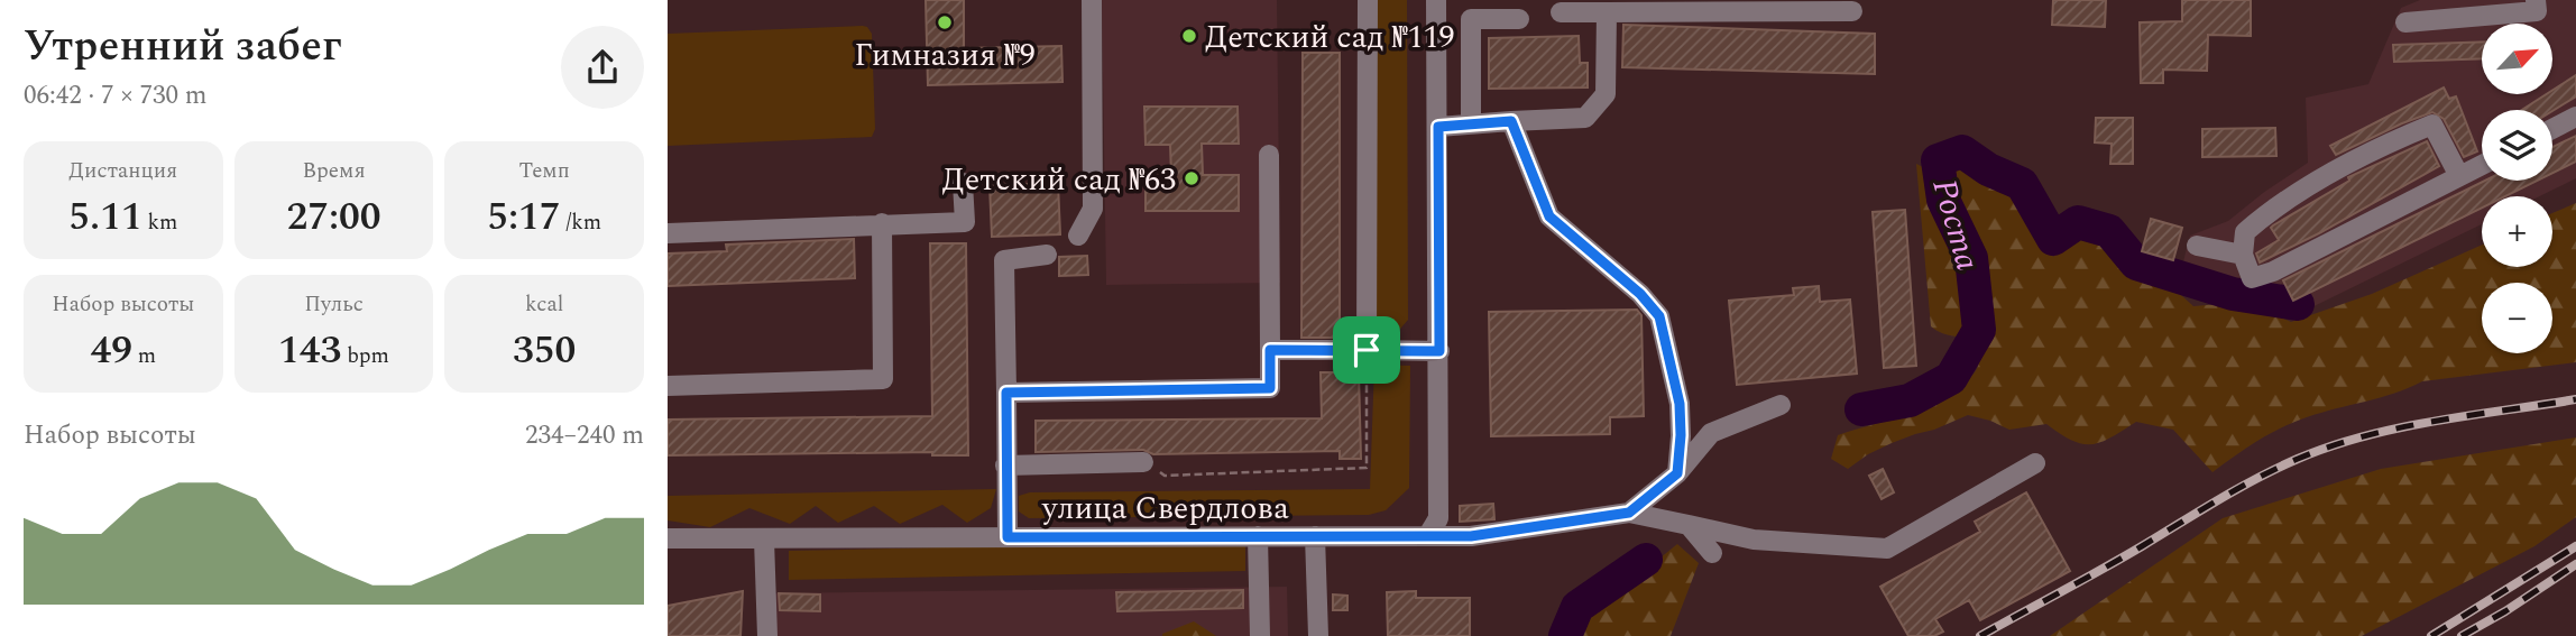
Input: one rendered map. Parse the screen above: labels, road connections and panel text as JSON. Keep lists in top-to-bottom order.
{
  "streets": {
    "street": ["улица Свердлова"]
  },
  "water": ["Роста"],
  "places": ["Гимназия №9", "Детский сад №119", "Детский сад №63"],
  "north": "top right",
  "page": {
    "heading": ["Утренний забег", "06:42 · 7 × 730 m"],
    "map_buttons": ["+", "−"],
    "stats": [
      ["Дистанция", "5.11 km"],
      ["Время", "27:00"],
      ["Темп", "5:17 /km"],
      ["Набор высоты", "49 m"],
      ["Пульс", "143 bpm"],
      ["kcal", "350"]
    ],
    "chart": ["Набор высоты", "234–240 m"]
  }
}
